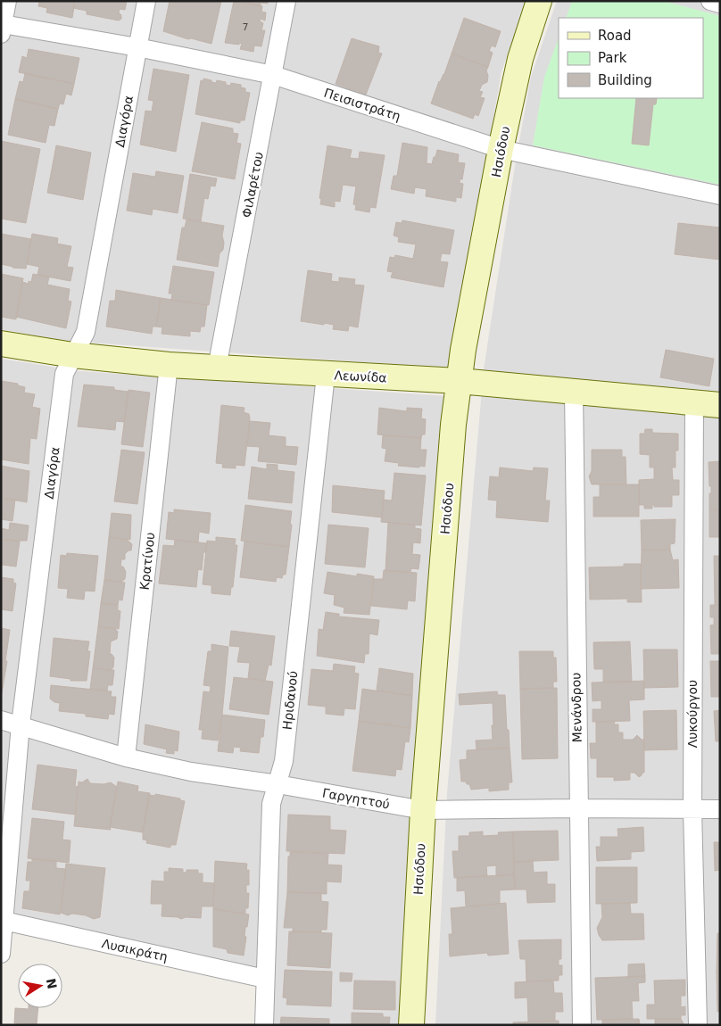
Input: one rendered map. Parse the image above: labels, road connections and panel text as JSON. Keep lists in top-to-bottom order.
{
  "streets": {
    "street": [
      "Πεισιστράτη",
      "Διαγόρα",
      "Ησιόδου",
      "Φιλαρέτου",
      "Λεωνίδα",
      "Κρατίνου",
      "Ηριδανού",
      "Μενάνδρου",
      "Λυκούργου",
      "Γαργηττού",
      "Λυσικράτη"
    ]
  },
  "crossings": [
    ["Πεισιστράτη", "Διαγόρα"],
    ["Πεισιστράτη", "Ησιόδου"],
    ["Πεισιστράτη", "Φιλαρέτου"],
    ["Διαγόρα", "Λεωνίδα"],
    ["Διαγόρα", "Γαργηττού"],
    ["Διαγόρα", "Λυσικράτη"],
    ["Ησιόδου", "Λεωνίδα"],
    ["Ησιόδου", "Γαργηττού"],
    ["Φιλαρέτου", "Λεωνίδα"],
    ["Λεωνίδα", "Κρατίνου"],
    ["Λεωνίδα", "Ηριδανού"],
    ["Λεωνίδα", "Μενάνδρου"],
    ["Λεωνίδα", "Λυκούργου"],
    ["Κρατίνου", "Γαργηττού"],
    ["Ηριδανού", "Γαργηττού"],
    ["Ηριδανού", "Λυσικράτη"],
    ["Μενάνδρου", "Γαργηττού"],
    ["Λυκούργου", "Γαργηττού"]
  ],
  "house_numbers": ["7"],
  "legend": ["Road", "Park", "Building"],
  "north": "right"
}
